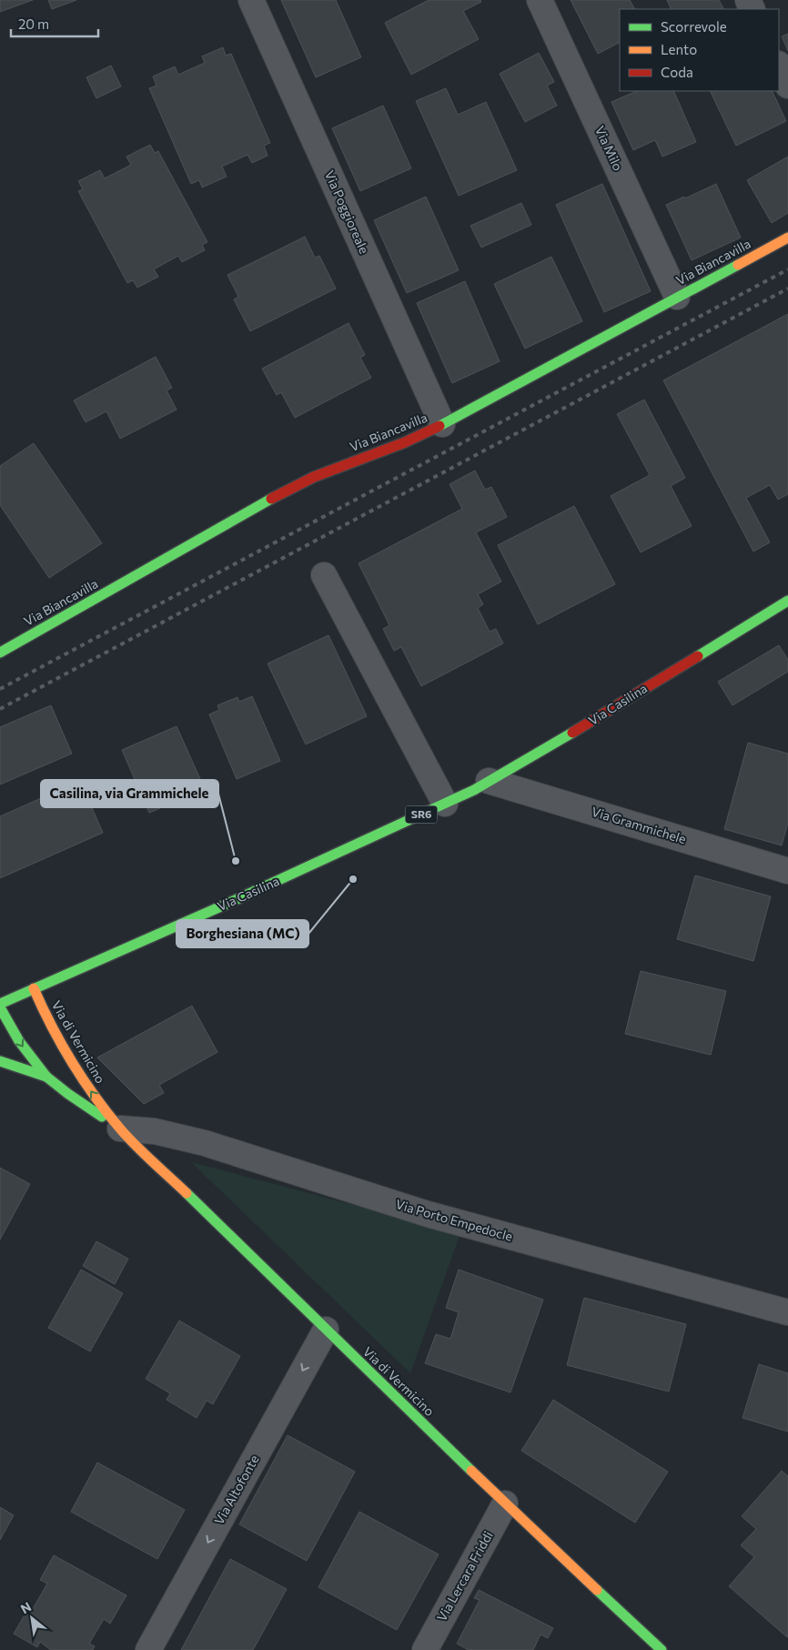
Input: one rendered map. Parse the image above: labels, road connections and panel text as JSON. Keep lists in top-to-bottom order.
{
  "streets": {
    "main road": [
      "Via Biancavilla",
      "Via Casilina",
      "SR6",
      "Via di Vermicino"
    ],
    "street": [
      "Via Milo",
      "Via Poggioreale",
      "Via Grammichele",
      "Via Porto Empedocle",
      "Via Altofonte",
      "Via Lercara Friddi"
    ]
  },
  "crossings": [
    ["Via Milo", "Via Biancavilla"],
    ["Via Poggioreale", "Via Biancavilla"],
    ["Via Casilina", "Via Grammichele"],
    ["Via Casilina", "Via di Vermicino"],
    ["Via di Vermicino", "Via Porto Empedocle"],
    ["Via di Vermicino", "Via Altofonte"],
    ["Via di Vermicino", "Via Lercara Friddi"]
  ],
  "one_way": ["Via Altofonte"],
  "places": ["Casilina, via Grammichele", "Borghesiana (MC)"],
  "legend": ["Scorrevole", "Lento", "Coda"],
  "scale_bar": "20 m",
  "north": "top left"
}
